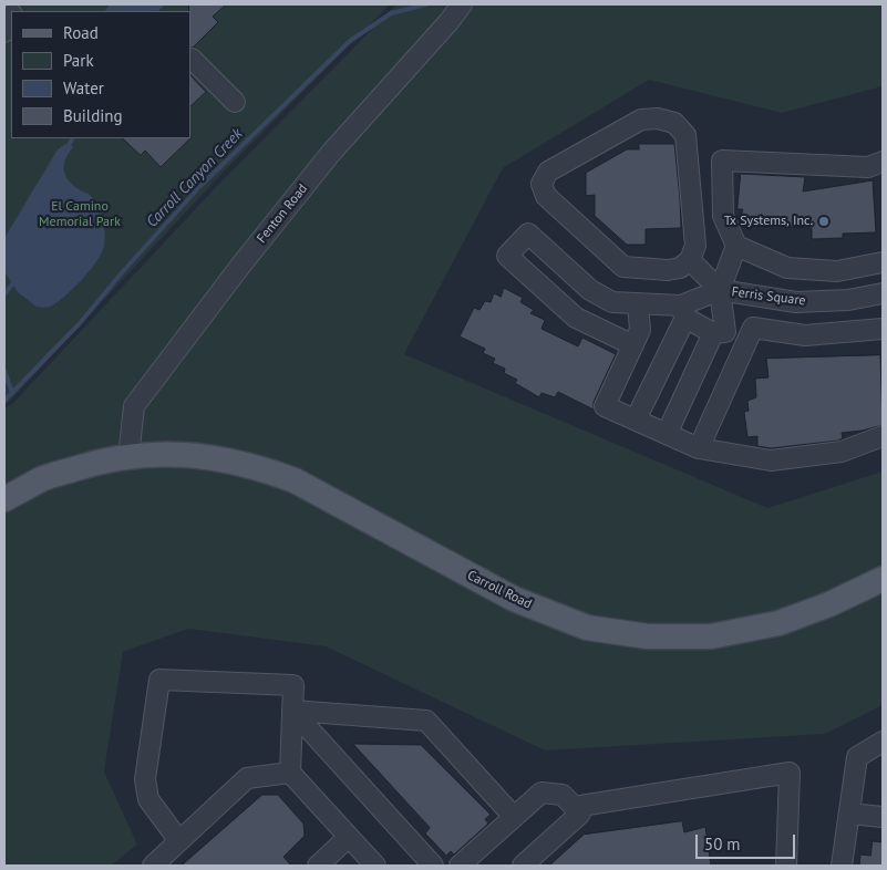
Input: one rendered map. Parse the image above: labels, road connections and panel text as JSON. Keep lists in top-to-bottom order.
{
  "streets": {
    "main road": ["Carroll Road"],
    "street": ["Fenton Road", "Ferris Square"]
  },
  "crossings": [
    ["Fenton Road", "Carroll Road"]
  ],
  "water": ["Carroll Canyon Creek"],
  "parks": ["El Camino Memorial Park"],
  "places": ["Tx Systems, Inc."],
  "legend": [
    "Road",
    "Park",
    "Water",
    "Building"
  ],
  "scale_bar": "50 m"
}
